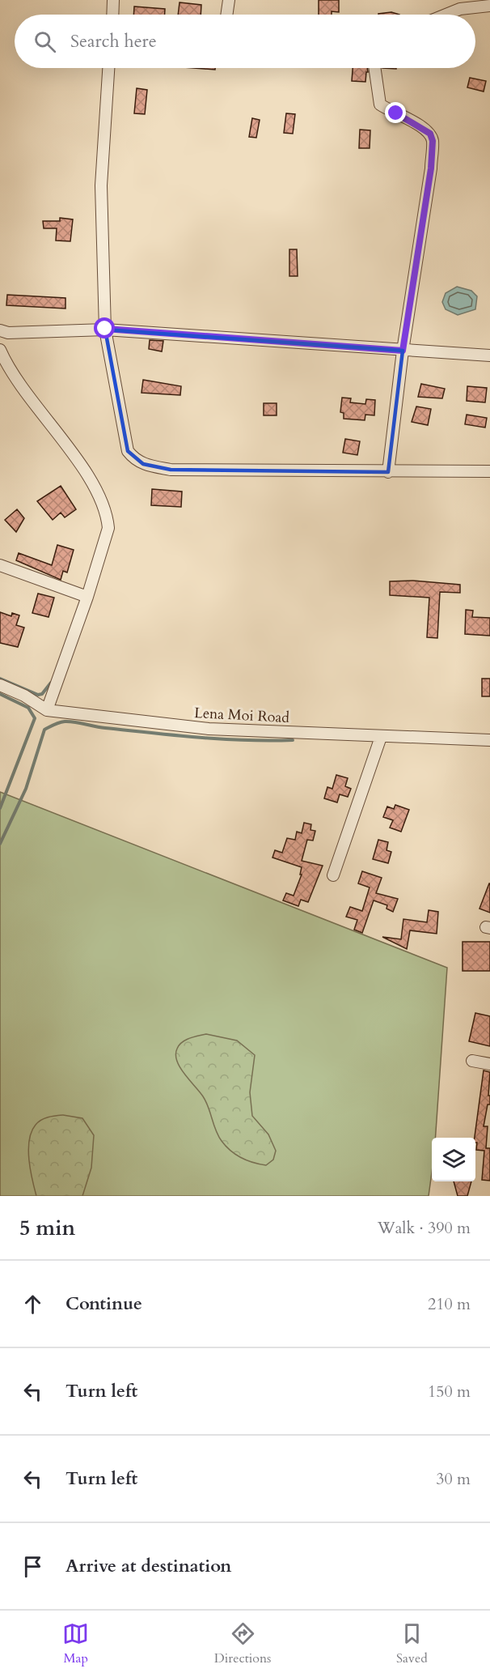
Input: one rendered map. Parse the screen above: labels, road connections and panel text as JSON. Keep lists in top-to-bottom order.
{
  "streets": {
    "street": ["Lena Moi Road"]
  },
  "page": {
    "search": "Search here",
    "heading": ["5 min", "Walk · 390 m"],
    "list": [
      ["Continue", "210 m"],
      ["Turn left", "150 m"],
      ["Turn left", "30 m"],
      "Arrive at destination"
    ],
    "nav": ["Map", "Directions", "Saved"]
  }
}
